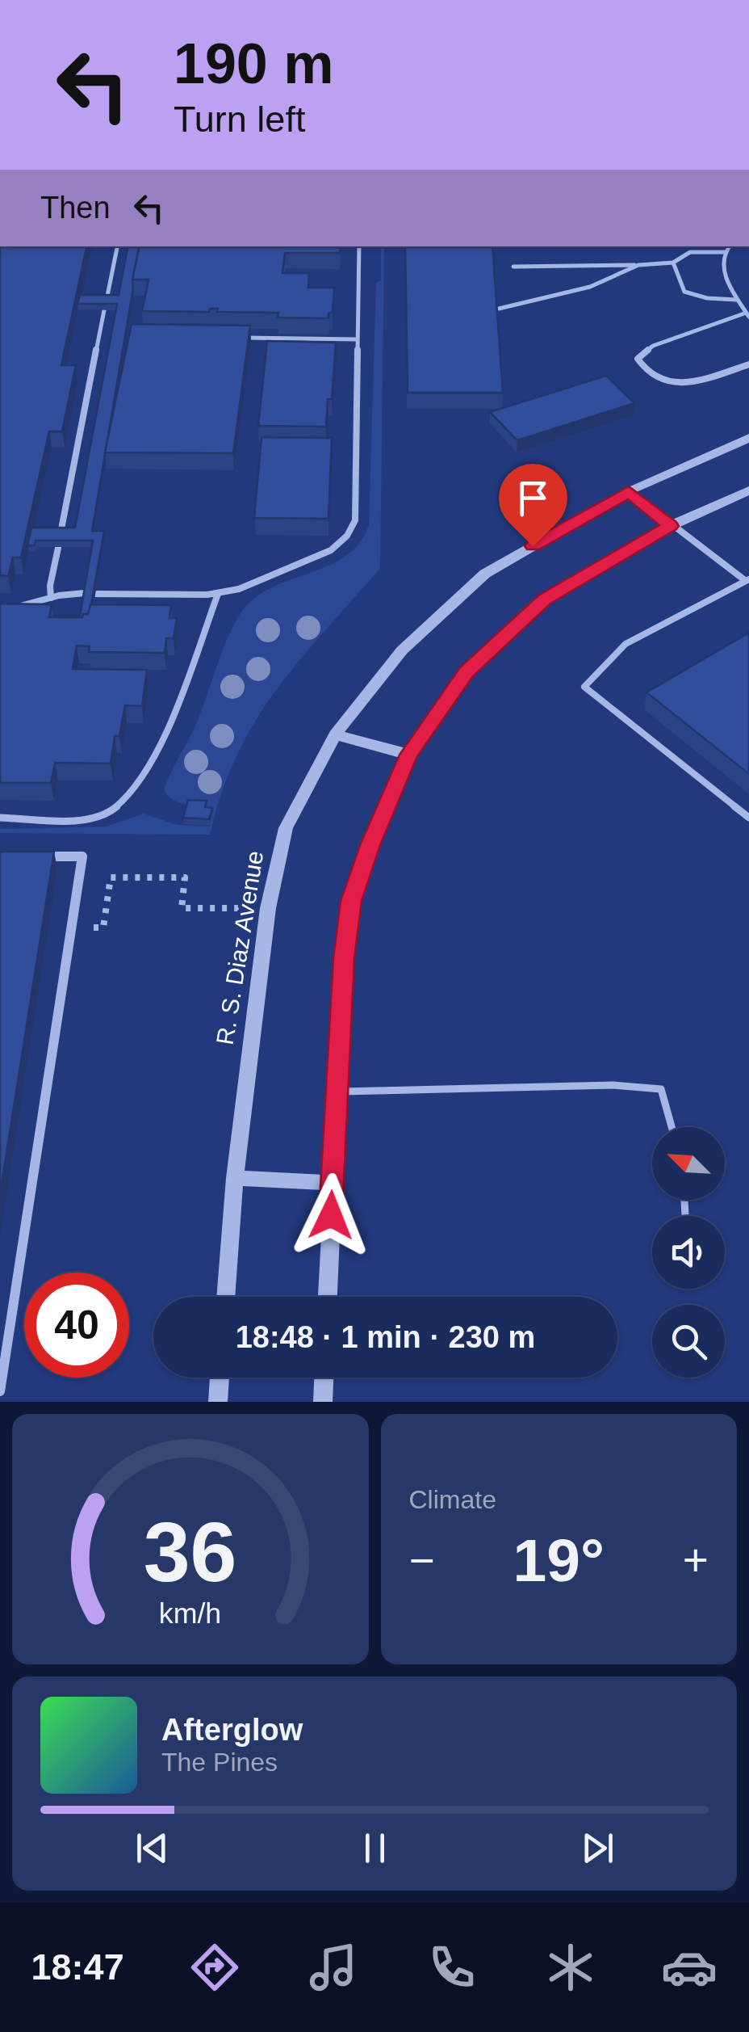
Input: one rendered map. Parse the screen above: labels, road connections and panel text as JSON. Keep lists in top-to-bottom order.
{
  "streets": {
    "street": ["R. S. Diaz Avenue"]
  },
  "north": "top left",
  "page": {
    "turn": ["190 m", "Turn left"],
    "then": "Then",
    "limit": "40",
    "trip": "18:48 · 1 min · 230 m",
    "tile": "Climate",
    "heat": ["−", "19°", "+"],
    "song": ["Afterglow", "The Pines"],
    "tabs": "18:47",
    "gauge": ["36", "km/h"]
  }
}
